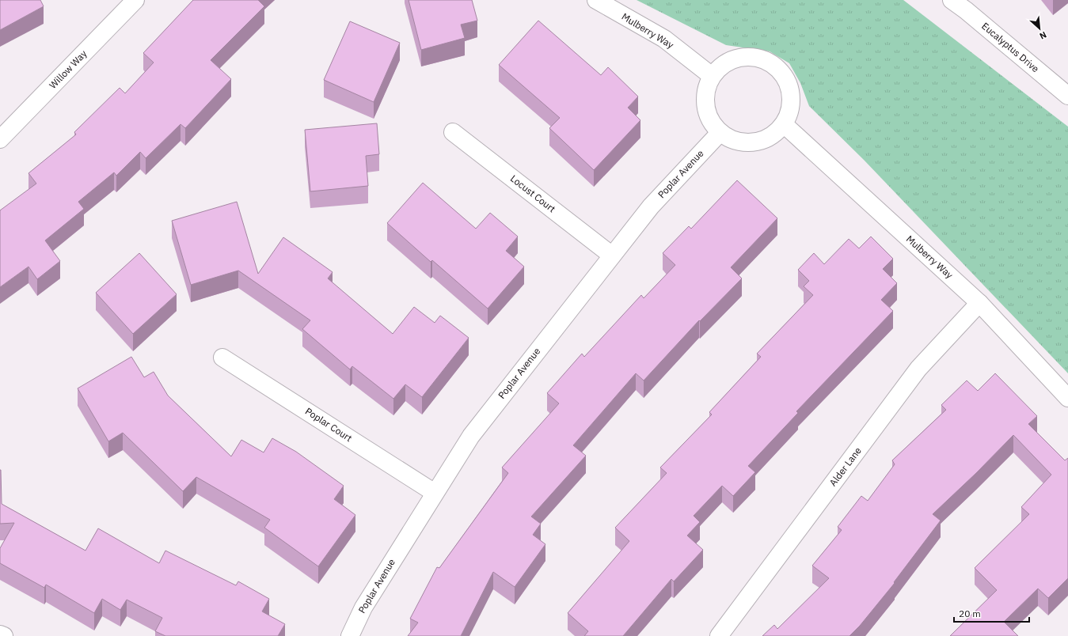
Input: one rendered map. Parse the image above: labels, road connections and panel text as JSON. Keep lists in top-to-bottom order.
{
  "streets": {
    "street": [
      "Mulberry Way",
      "Eucalyptus Drive",
      "Willow Way",
      "Poplar Avenue",
      "Locust Court",
      "Poplar Court",
      "Alder Lane"
    ]
  },
  "crossings": [
    ["Mulberry Way", "Poplar Avenue"],
    ["Mulberry Way", "Alder Lane"],
    ["Poplar Avenue", "Locust Court"],
    ["Poplar Avenue", "Poplar Court"]
  ],
  "scale_bar": "20 m",
  "north": "bottom right"
}
